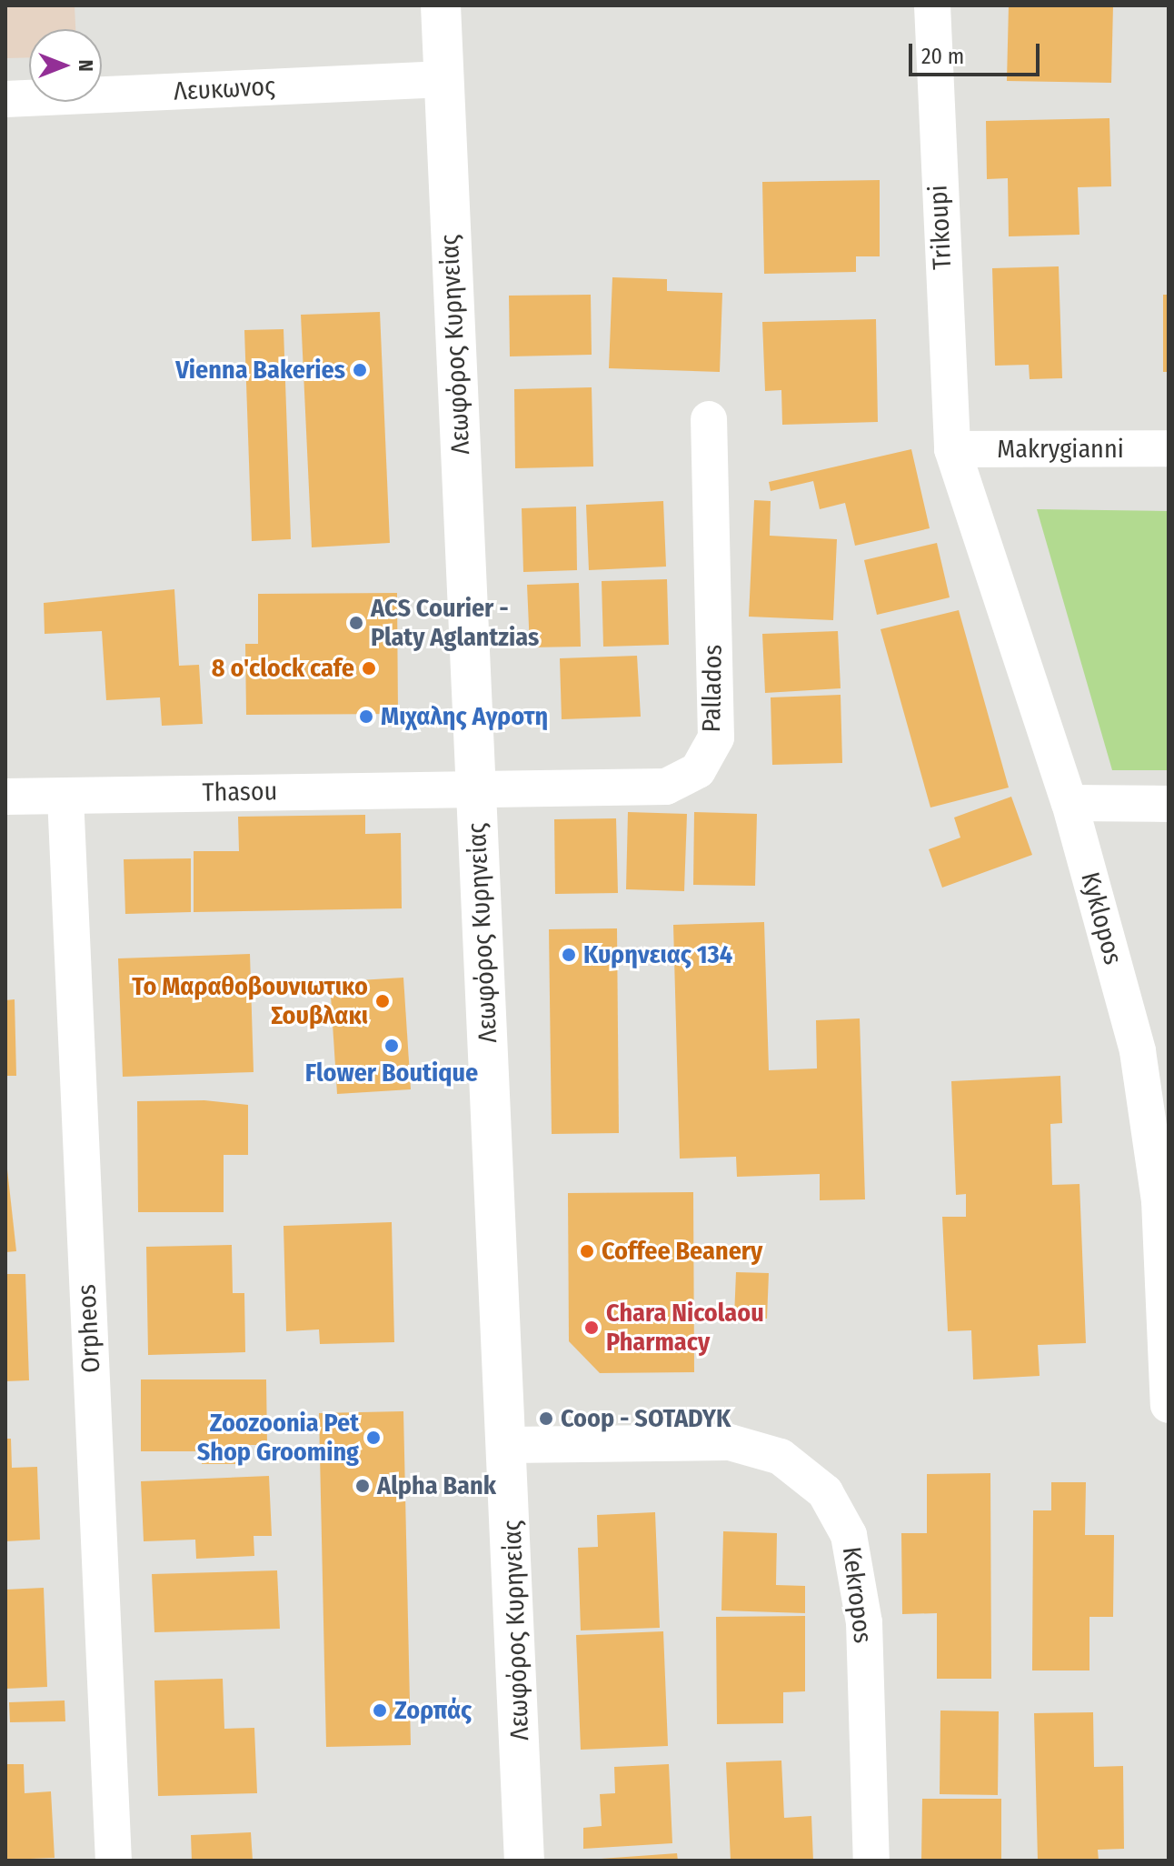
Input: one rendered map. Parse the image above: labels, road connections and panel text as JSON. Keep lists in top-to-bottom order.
{
  "streets": {
    "main road": ["Λεωφόρος Κυρηνείας"],
    "street": [
      "Λευκωνος",
      "Trikoupi",
      "Makrygianni",
      "Pallados",
      "Thasou",
      "Kyklopos",
      "Orpheos",
      "Kekropos"
    ]
  },
  "crossings": [
    ["Λευκωνος", "Λεωφόρος Κυρηνείας"],
    ["Trikoupi", "Makrygianni"],
    ["Trikoupi", "Kyklopos"],
    ["Λεωφόρος Κυρηνείας", "Pallados"],
    ["Λεωφόρος Κυρηνείας", "Thasou"],
    ["Λεωφόρος Κυρηνείας", "Kekropos"],
    ["Makrygianni", "Kyklopos"],
    ["Pallados", "Thasou"],
    ["Thasou", "Orpheos"]
  ],
  "places": [
    "Vienna Bakeries",
    "ACS Courier - Platy Aglantzias",
    "8 o'clock cafe",
    "Μιχαλης Αγροτη",
    "Κυρηνειας 134",
    "Το Μαραθοβουνιωτικο Σουβλακι",
    "Flower Boutique",
    "Coffee Beanery",
    "Chara Nicolaou Pharmacy",
    "Coop - SOTADYK",
    "Zoozoonia Pet Shop Grooming",
    "Alpha Bank",
    "Ζορπάς"
  ],
  "scale_bar": "20 m",
  "north": "right"
}
